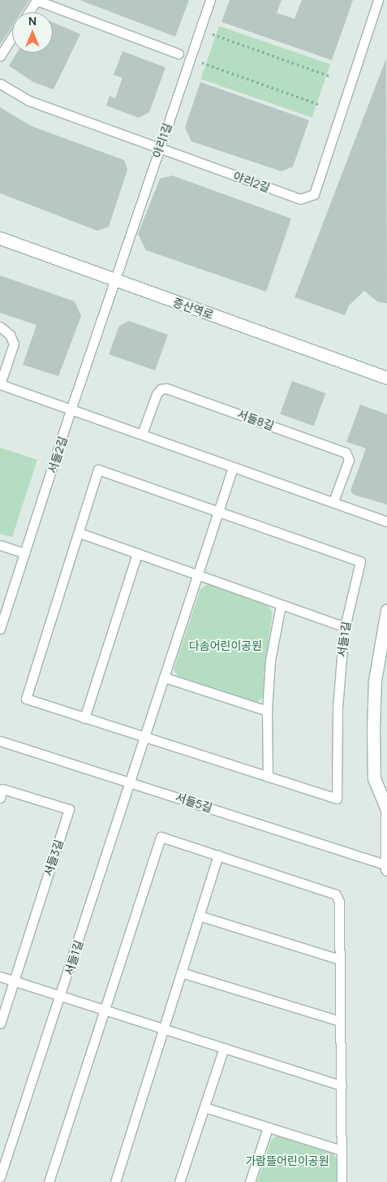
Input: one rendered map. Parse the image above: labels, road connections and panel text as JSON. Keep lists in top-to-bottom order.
{
  "streets": {
    "street": [
      "야리1길",
      "야리2길",
      "증산역로",
      "서들8길",
      "서들2길",
      "서들1길",
      "서들5길",
      "서들3길"
    ]
  },
  "crossings": [
    ["야리1길", "야리2길"],
    ["야리1길", "증산역로"],
    ["야리1길", "서들2길"],
    ["증산역로", "서들2길"],
    ["서들1길", "서들5길"]
  ],
  "parks": ["다솜어린이공원", "가람뜰어린이공원"],
  "north": "top"
}
